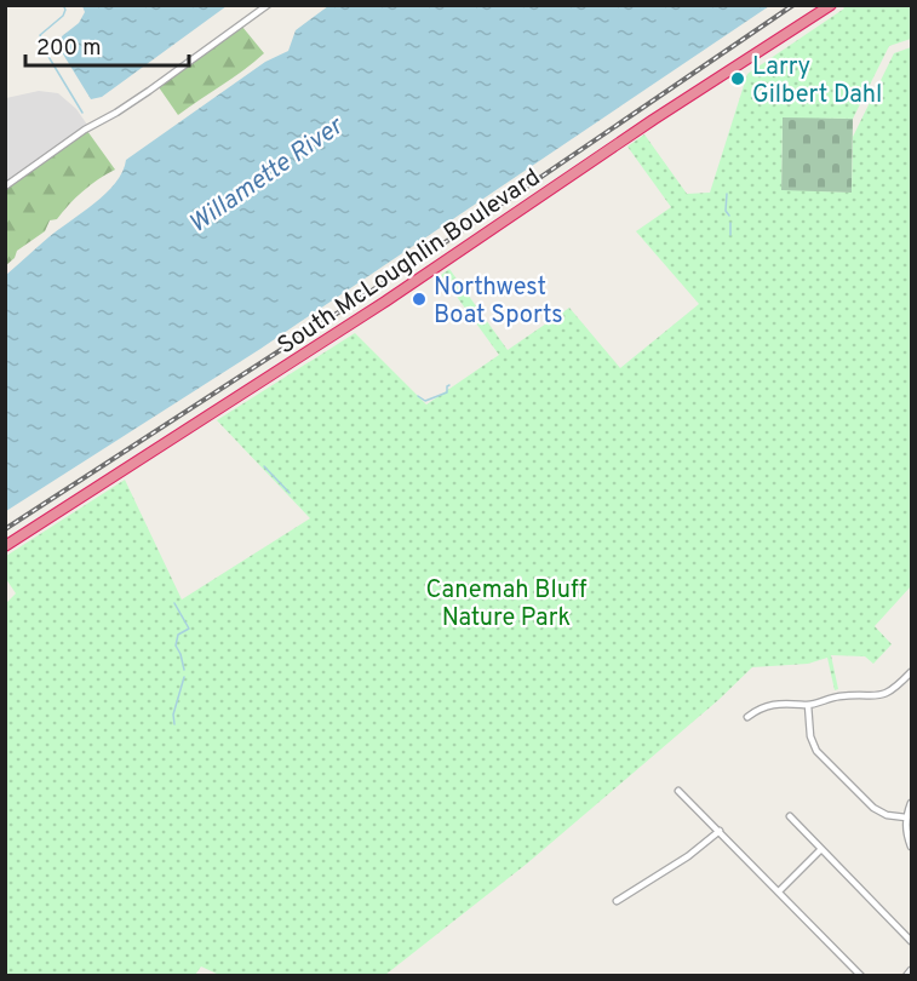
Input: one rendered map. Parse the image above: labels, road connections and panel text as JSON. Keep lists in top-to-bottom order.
{
  "streets": {
    "highway": ["South McLoughlin Boulevard"]
  },
  "water": ["Willamette River"],
  "parks": ["Canemah Bluff Nature Park"],
  "places": ["Larry Gilbert Dahl", "Northwest Boat Sports"],
  "scale_bar": "200 m"
}
